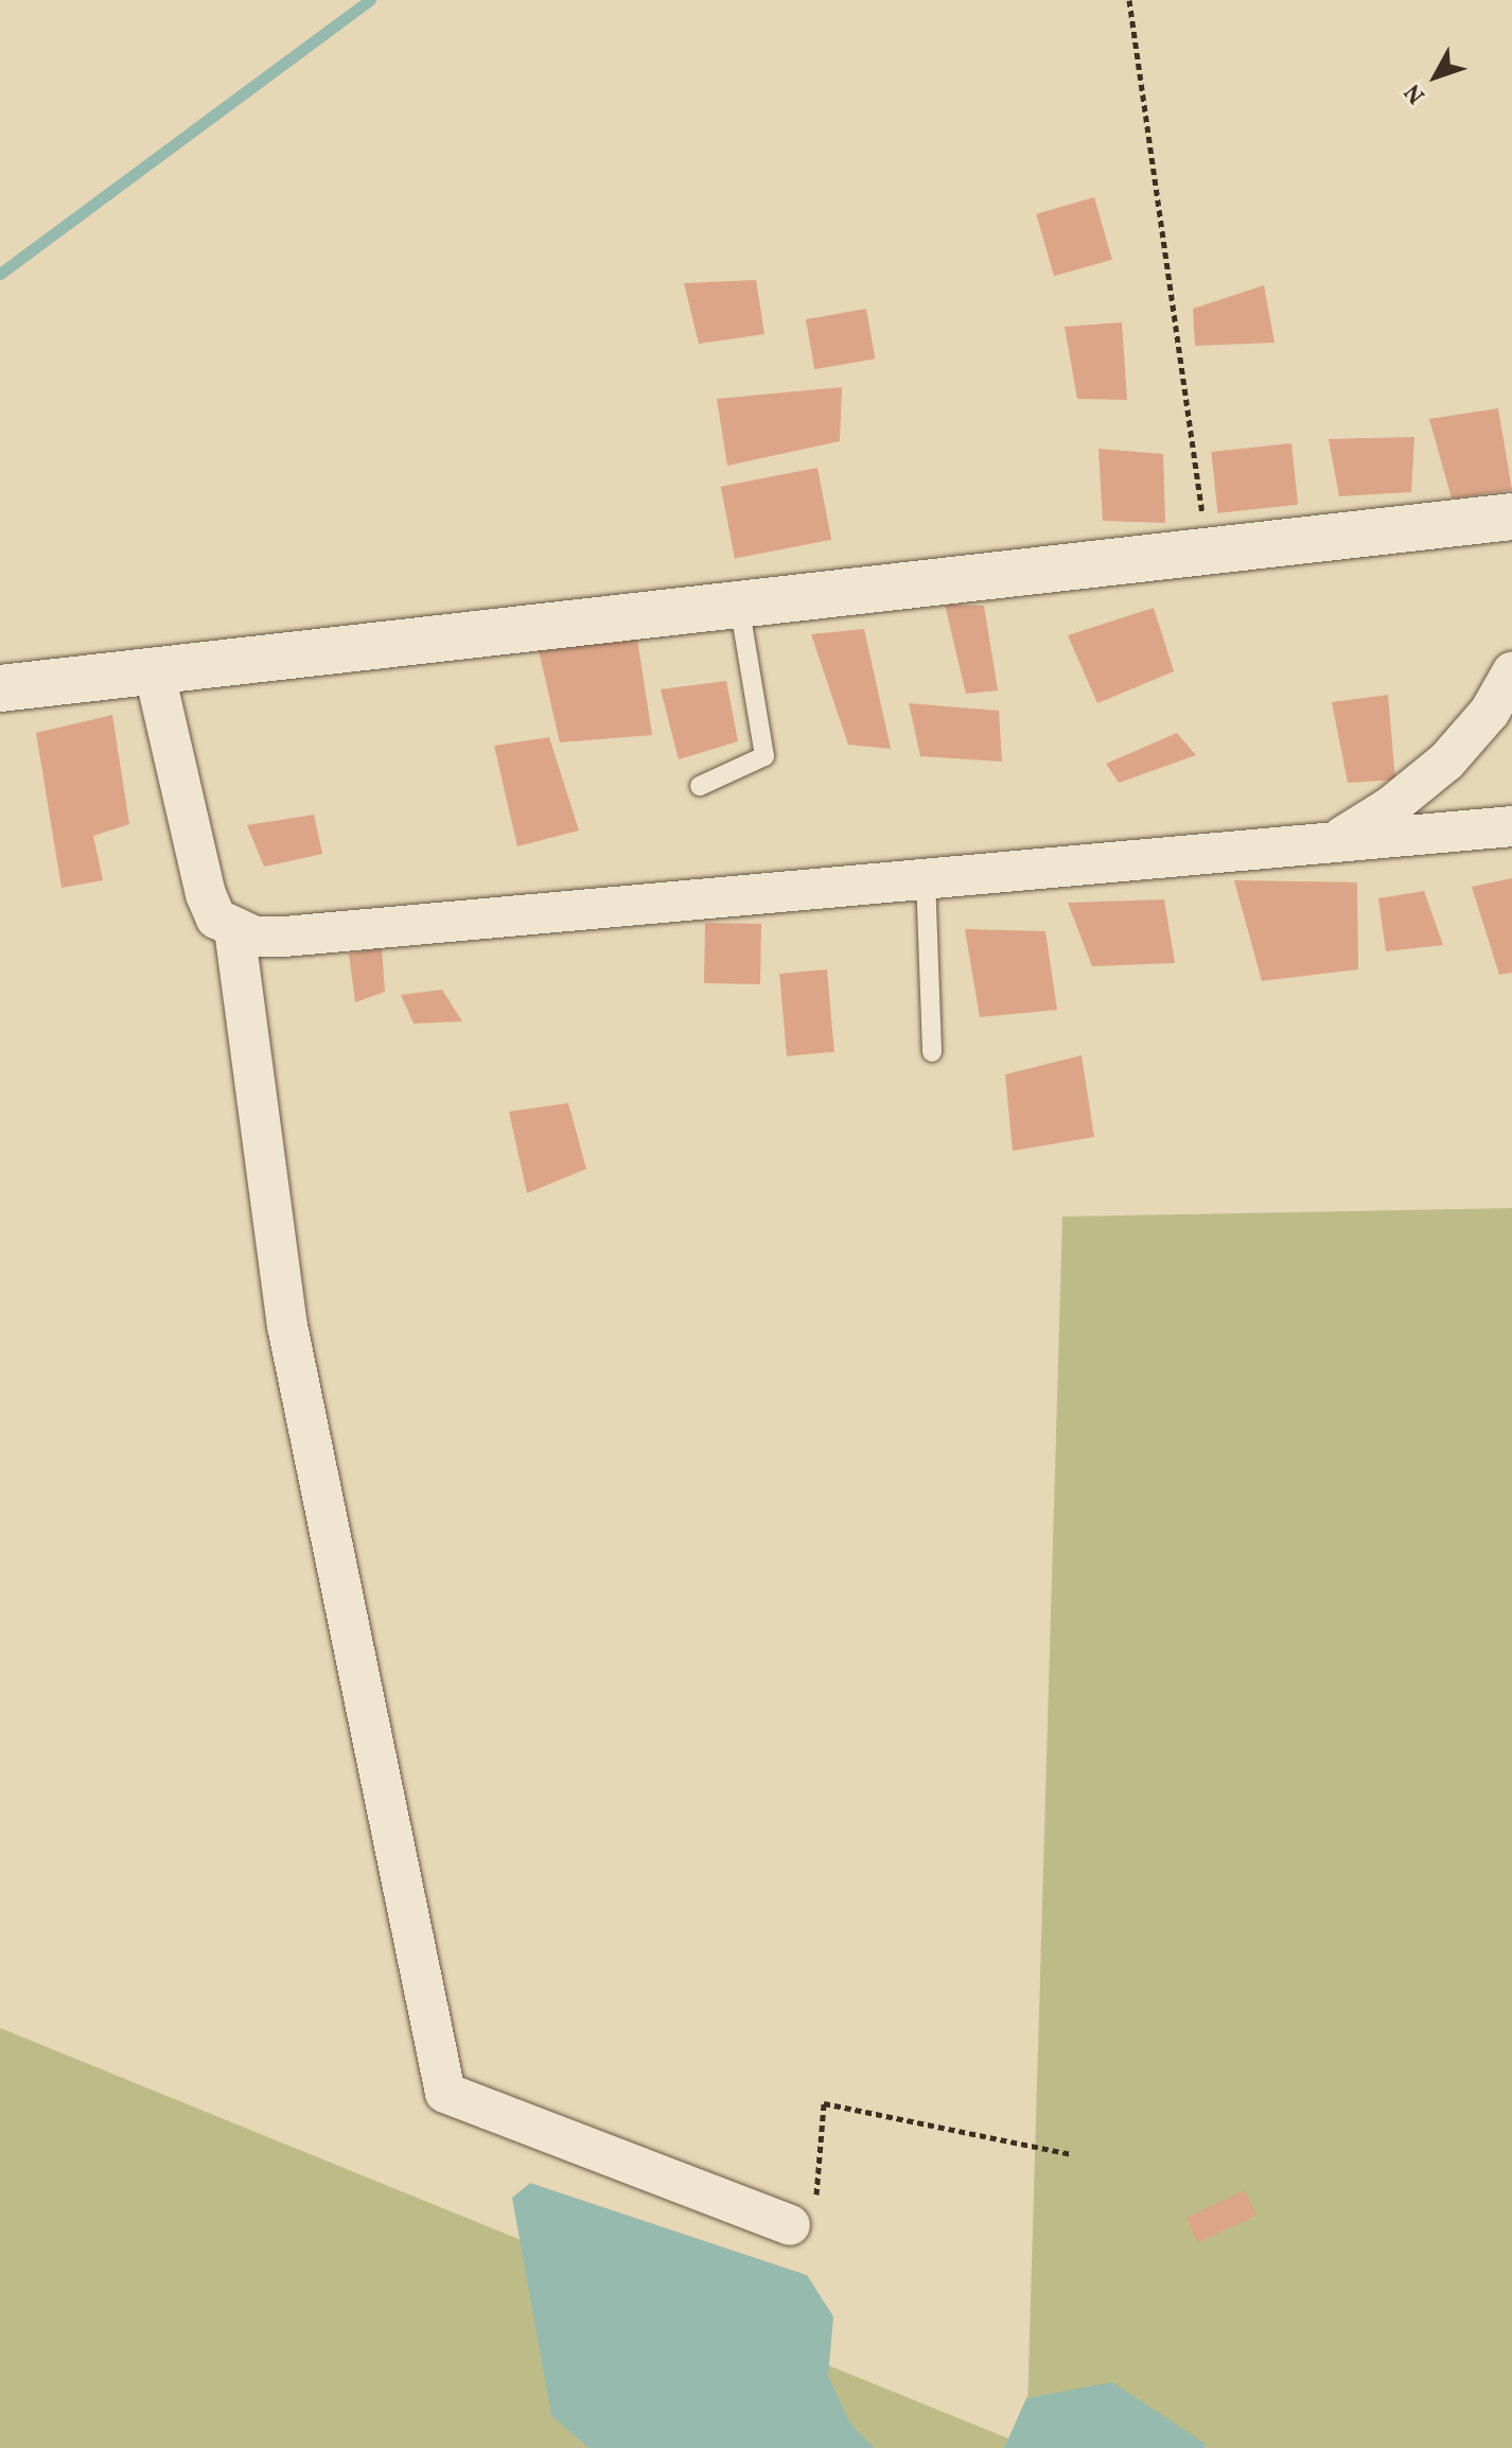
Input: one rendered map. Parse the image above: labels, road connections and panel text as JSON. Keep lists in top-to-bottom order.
{
  "north": "bottom left"
}
